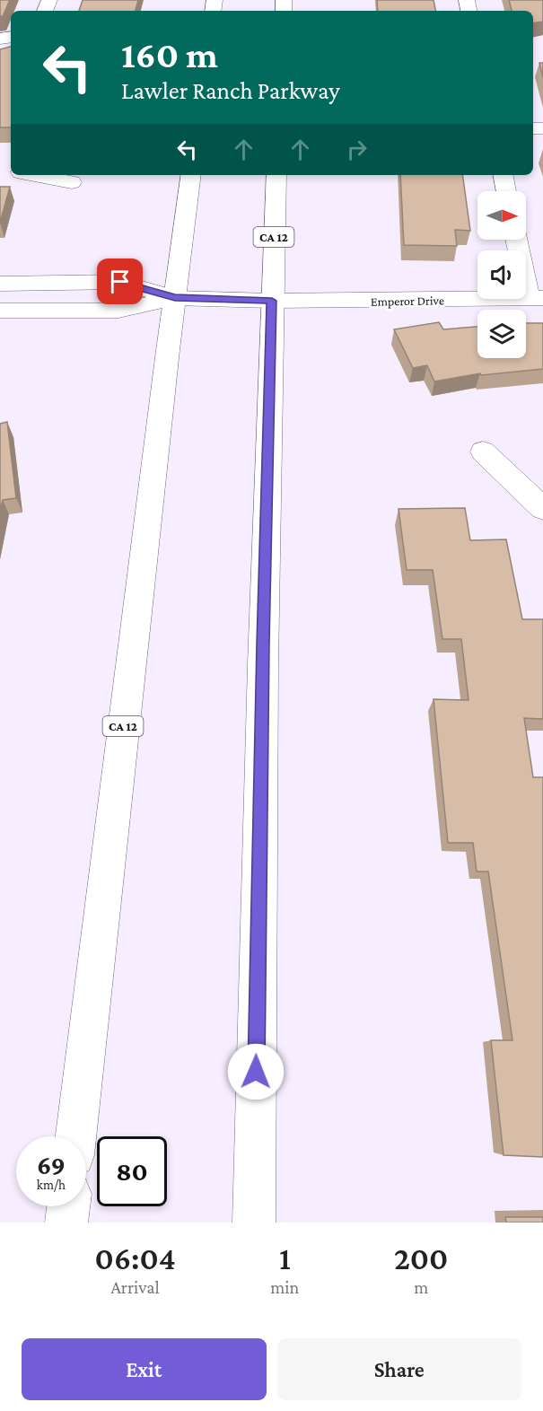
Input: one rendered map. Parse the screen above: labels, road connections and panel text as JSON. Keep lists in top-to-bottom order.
{
  "streets": {
    "main road": ["CA 12", "Emperor Drive"]
  },
  "crossings": [
    ["CA 12", "Emperor Drive"]
  ],
  "north": "right",
  "page": {
    "turn": ["160 m", "Lawler Ranch Parkway"],
    "speed": "69 km/h",
    "limit": "80",
    "eta": [
      "06:04",
      "Arrival",
      "1",
      "min",
      "200",
      "m"
    ],
    "buttons": ["Exit", "Share"]
  }
}
